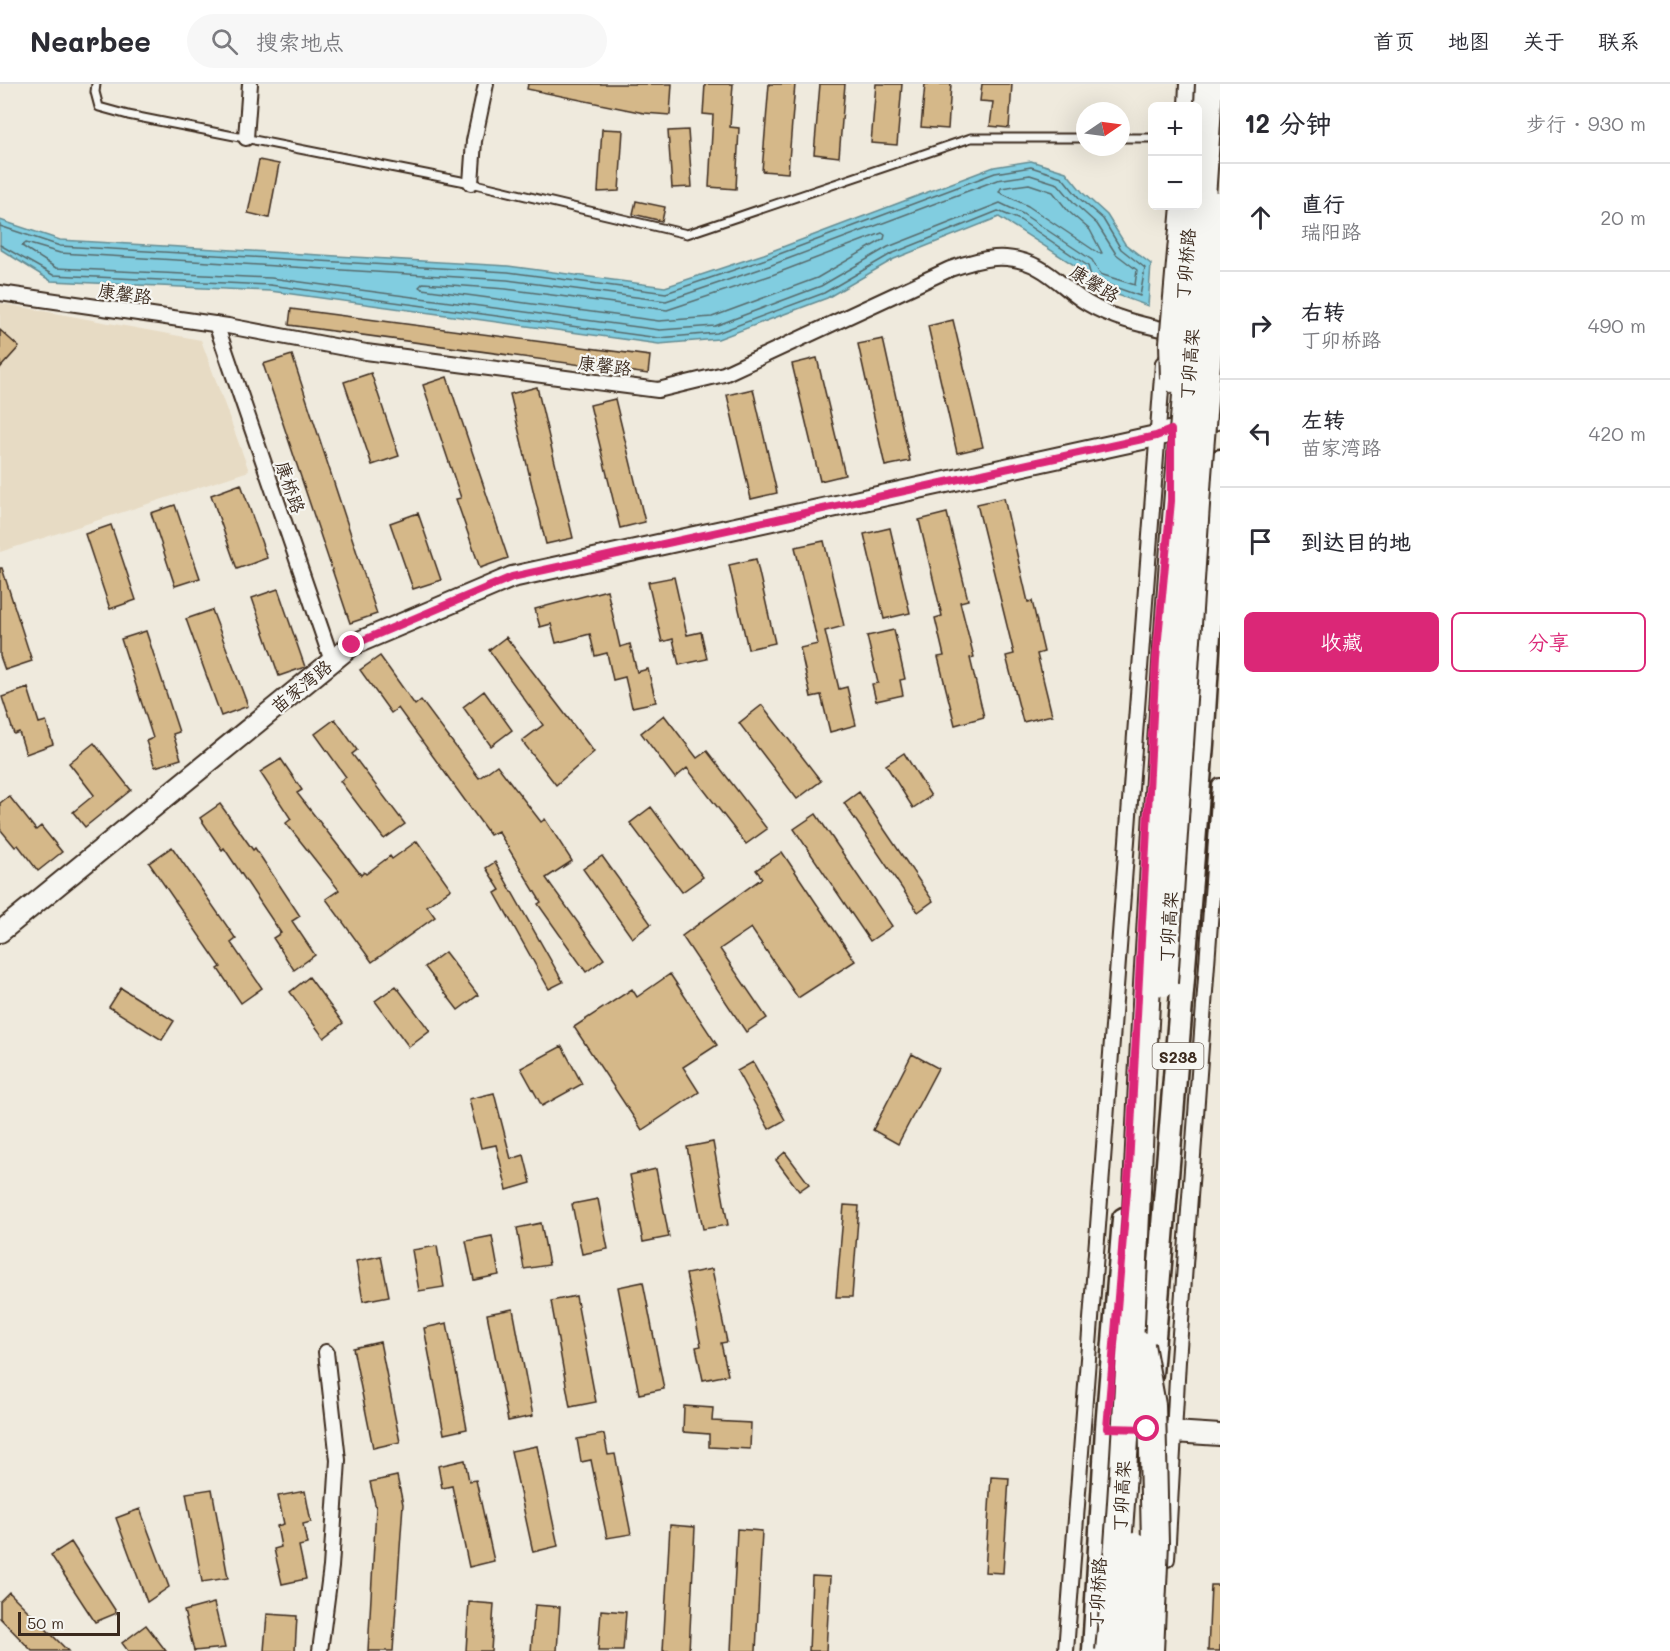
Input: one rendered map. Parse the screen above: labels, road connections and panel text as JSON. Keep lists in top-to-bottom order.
{
  "streets": {
    "highway": ["丁卯高架", "S238"],
    "main road": ["丁卯桥路"],
    "street": ["康馨路", "康桥路", "苗家湾路"]
  },
  "crossings": [
    ["丁卯桥路", "苗家湾路"],
    ["康馨路", "康桥路"],
    ["康桥路", "苗家湾路"]
  ],
  "scale_bar": "50 m",
  "north": "right",
  "page": {
    "header": "Nearbee",
    "search": "搜索地点",
    "nav": [
      "首页",
      "地图",
      "关于",
      "联系"
    ],
    "heading": ["12 分钟", "步行 · 930 m"],
    "map_buttons": ["+", "−"],
    "list": [
      ["直行", "瑞阳路", "20 m"],
      ["右转", "丁卯桥路", "490 m"],
      ["左转", "苗家湾路", "420 m"],
      "到达目的地"
    ],
    "buttons": ["收藏", "分享"],
    "scale": "50 m"
  }
}
